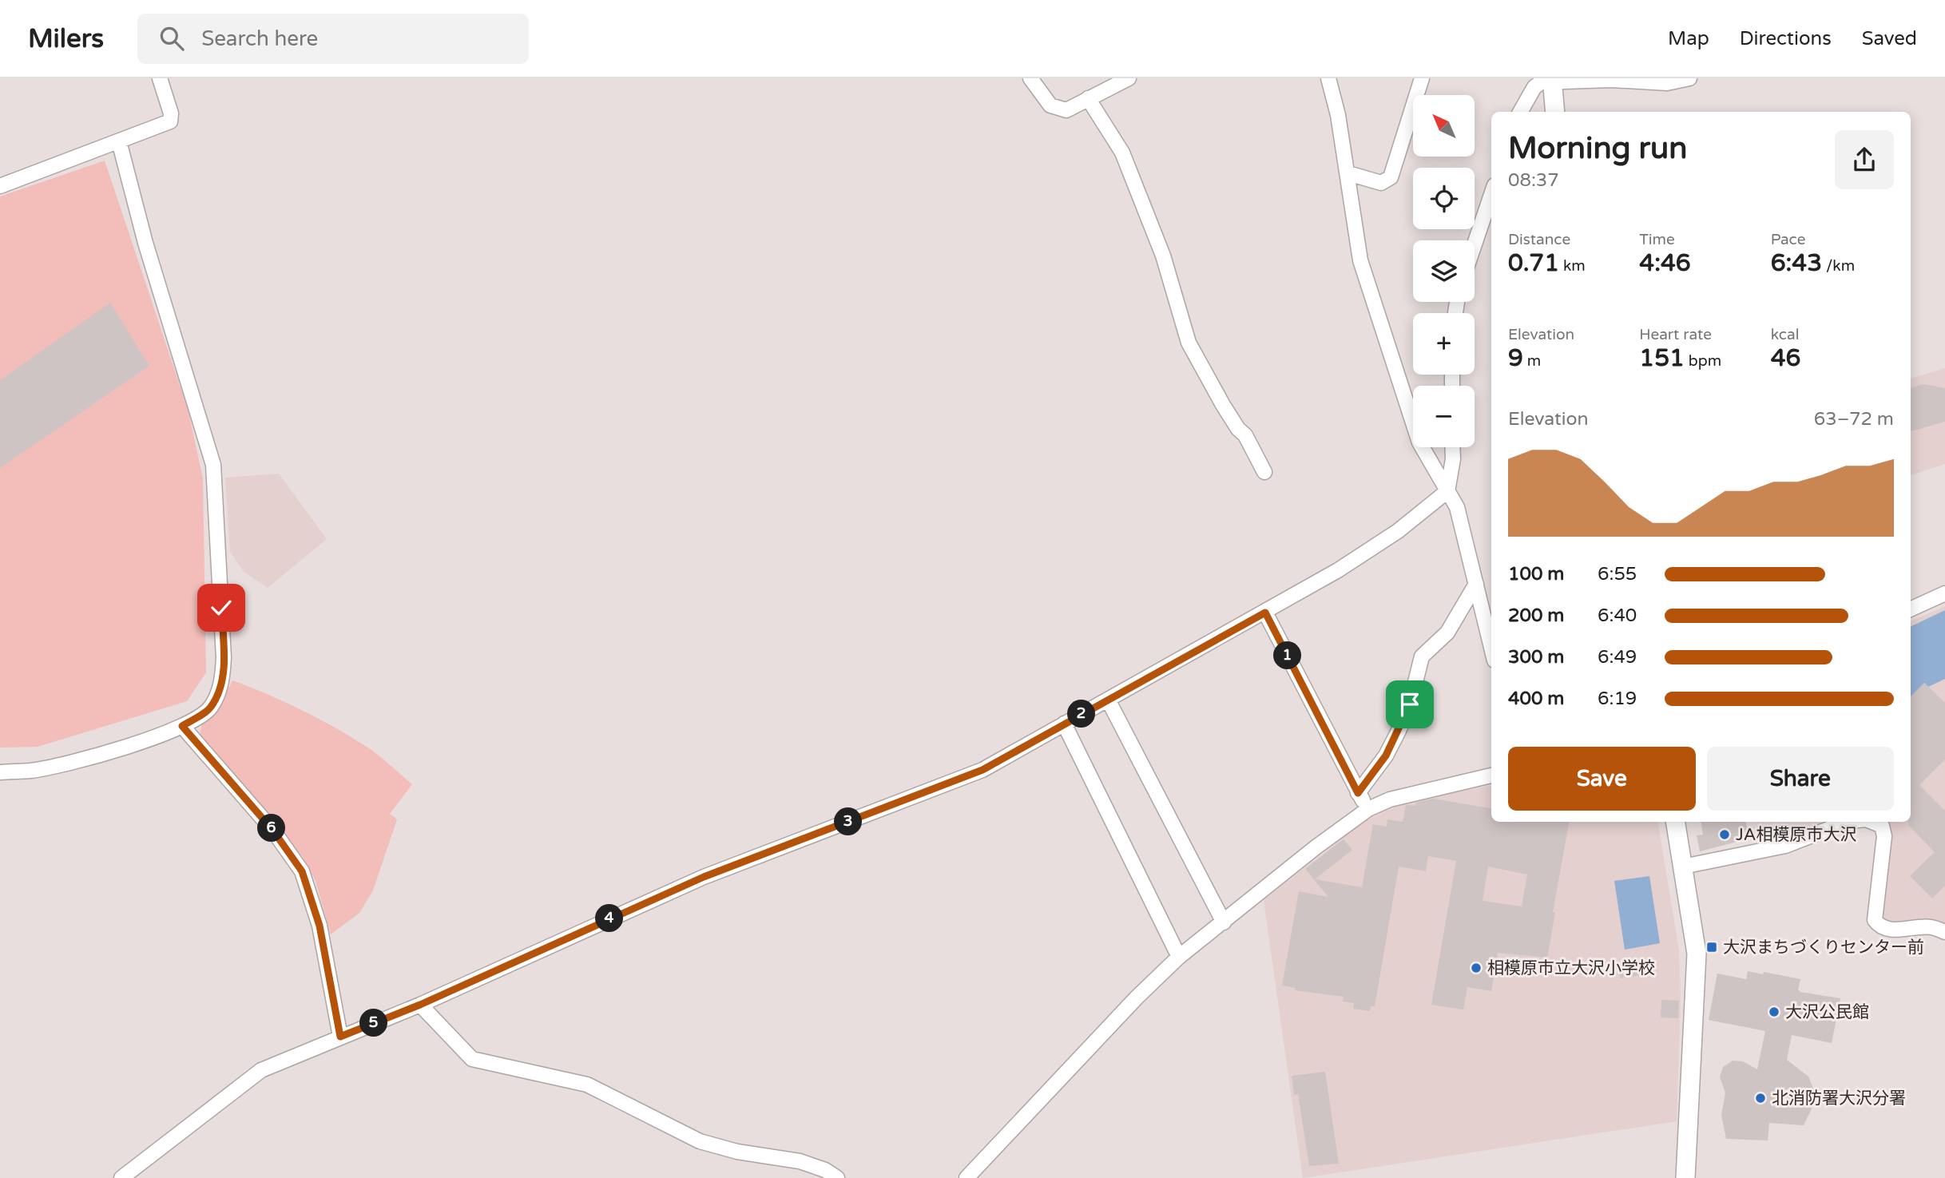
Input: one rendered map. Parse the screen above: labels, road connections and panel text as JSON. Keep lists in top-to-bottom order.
{
  "places": {
    "other": [
      "JA相模原市大沢",
      "相模原市立大沢小学校",
      "大沢公民館",
      "北消防署大沢分署"
    ],
    "transit": ["大沢まちづくりセンター前"]
  },
  "north": "top left",
  "page": {
    "header": "Milers",
    "search": "Search here",
    "nav": ["Map", "Directions", "Saved"],
    "map_buttons": ["+", "−"],
    "heading": ["Morning run", "08:37"],
    "stats": [
      ["Distance", "0.71 km"],
      ["Time", "4:46"],
      ["Pace", "6:43 /km"],
      ["Elevation", "9 m"],
      ["Heart rate", "151 bpm"],
      ["kcal", "46"]
    ],
    "chart": ["Elevation", "63–72 m"],
    "list": [
      {
        "name": "100 m",
        "note": "6:55"
      },
      {
        "name": "200 m",
        "note": "6:40"
      },
      {
        "name": "300 m",
        "note": "6:49"
      },
      {
        "name": "400 m",
        "note": "6:19"
      }
    ],
    "pins": [
      "1",
      "2",
      "3",
      "6",
      "4",
      "5"
    ],
    "buttons": ["Save", "Share"]
  }
}
